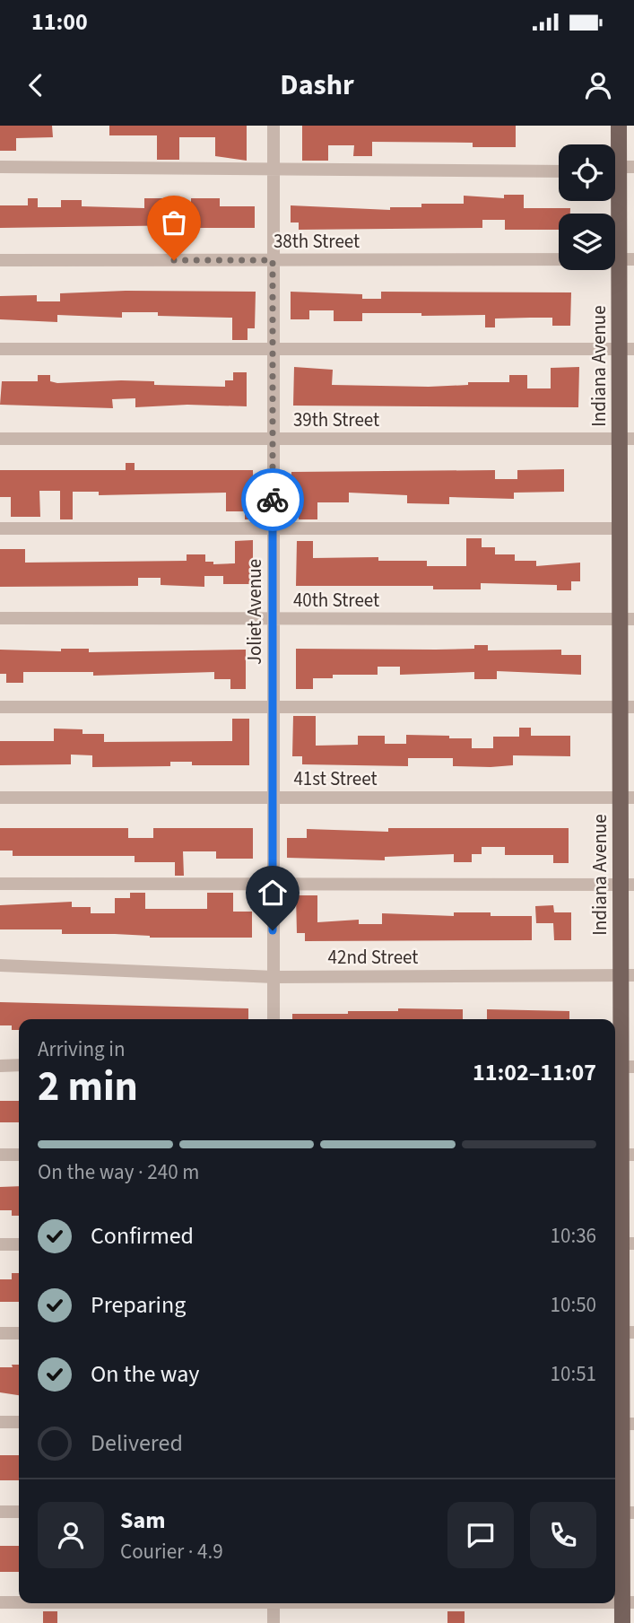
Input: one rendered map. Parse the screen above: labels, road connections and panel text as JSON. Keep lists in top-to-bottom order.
{
  "streets": {
    "main road": ["Indiana Avenue"],
    "street": [
      "38th Street",
      "39th Street",
      "40th Street",
      "Joliet Avenue",
      "41st Street",
      "42nd Street"
    ]
  },
  "crossings": [
    ["38th Street", "Indiana Avenue"],
    ["38th Street", "Joliet Avenue"],
    ["Indiana Avenue", "39th Street"],
    ["Indiana Avenue", "40th Street"],
    ["Indiana Avenue", "41st Street"],
    ["Indiana Avenue", "42nd Street"],
    ["39th Street", "Joliet Avenue"],
    ["40th Street", "Joliet Avenue"],
    ["Joliet Avenue", "41st Street"],
    ["Joliet Avenue", "42nd Street"]
  ],
  "page": {
    "status": "11:00",
    "header": "Dashr",
    "heading": ["2 min", "Arriving in", "11:02–11:07"],
    "panel": ["Sam", "Courier · 4.9"],
    "bar": "On the way · 240 m",
    "list": [
      ["Confirmed", "10:36"],
      ["Preparing", "10:50"],
      ["On the way", "10:51"],
      "Delivered"
    ]
  }
}
